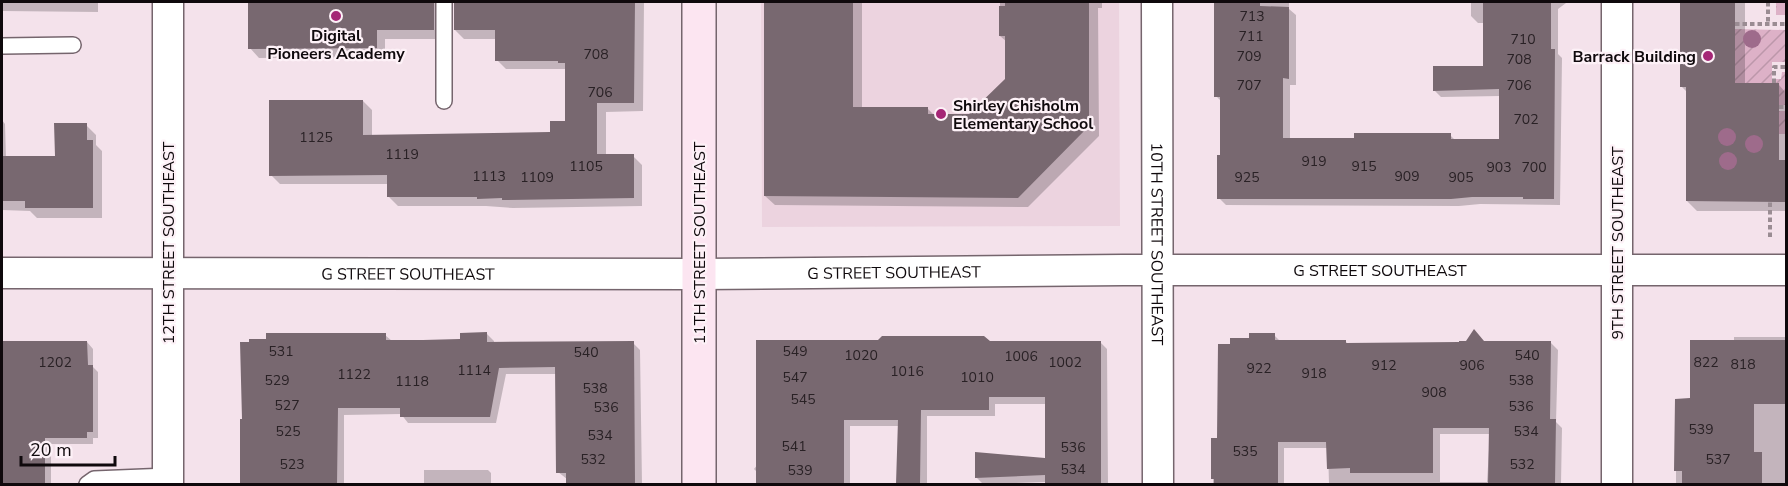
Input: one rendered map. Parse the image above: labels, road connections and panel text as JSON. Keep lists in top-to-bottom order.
{
  "streets": {
    "main road": ["11TH STREET SOUTHEAST"],
    "street": [
      "12TH STREET SOUTHEAST",
      "10TH STREET SOUTHEAST",
      "9TH STREET SOUTHEAST",
      "G STREET SOUTHEAST"
    ]
  },
  "crossings": [
    ["12TH STREET SOUTHEAST", "G STREET SOUTHEAST"],
    ["11TH STREET SOUTHEAST", "G STREET SOUTHEAST"],
    ["10TH STREET SOUTHEAST", "G STREET SOUTHEAST"],
    ["9TH STREET SOUTHEAST", "G STREET SOUTHEAST"]
  ],
  "places": ["Digital Pioneers Academy", "Barrack Building", "Shirley Chisholm Elementary School"],
  "house_numbers": [
    "713",
    "711",
    "710",
    "708",
    "709",
    "708",
    "707",
    "706",
    "706",
    "702",
    "1125",
    "1119",
    "919",
    "1105",
    "915",
    "903",
    "700",
    "1113",
    "909",
    "1109",
    "925",
    "905",
    "531",
    "549",
    "540",
    "1020",
    "540",
    "1006",
    "1202",
    "1002",
    "822",
    "818",
    "912",
    "906",
    "922",
    "1114",
    "1016",
    "918",
    "1122",
    "547",
    "1010",
    "529",
    "538",
    "1118",
    "538",
    "908",
    "545",
    "527",
    "536",
    "536",
    "539",
    "525",
    "534",
    "534",
    "541",
    "536",
    "535",
    "532",
    "537",
    "523",
    "532",
    "534",
    "539"
  ],
  "scale_bar": "20 m"
}
